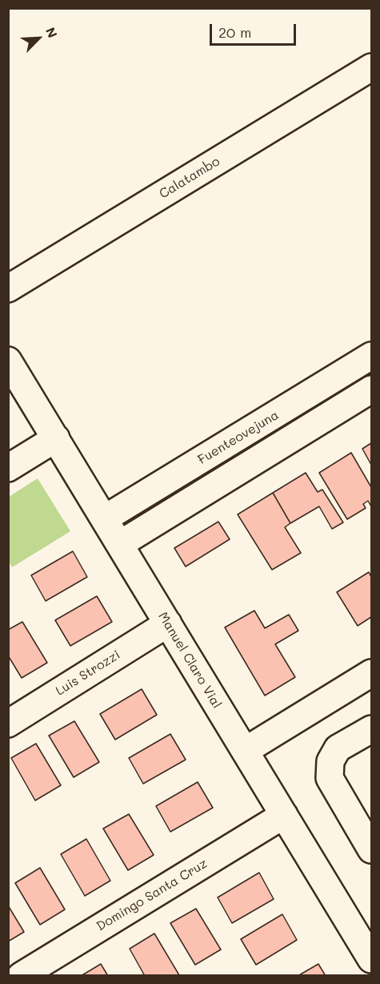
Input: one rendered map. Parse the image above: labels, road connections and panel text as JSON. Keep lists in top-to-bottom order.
{
  "streets": {
    "street": [
      "Calatambo",
      "Fuenteovejuna",
      "Manuel Claro Vial",
      "Luis Strozzi",
      "Domingo Santa Cruz"
    ]
  },
  "crossings": [
    ["Fuenteovejuna", "Manuel Claro Vial"],
    ["Manuel Claro Vial", "Luis Strozzi"],
    ["Manuel Claro Vial", "Domingo Santa Cruz"]
  ],
  "scale_bar": "20 m",
  "north": "top right"
}
